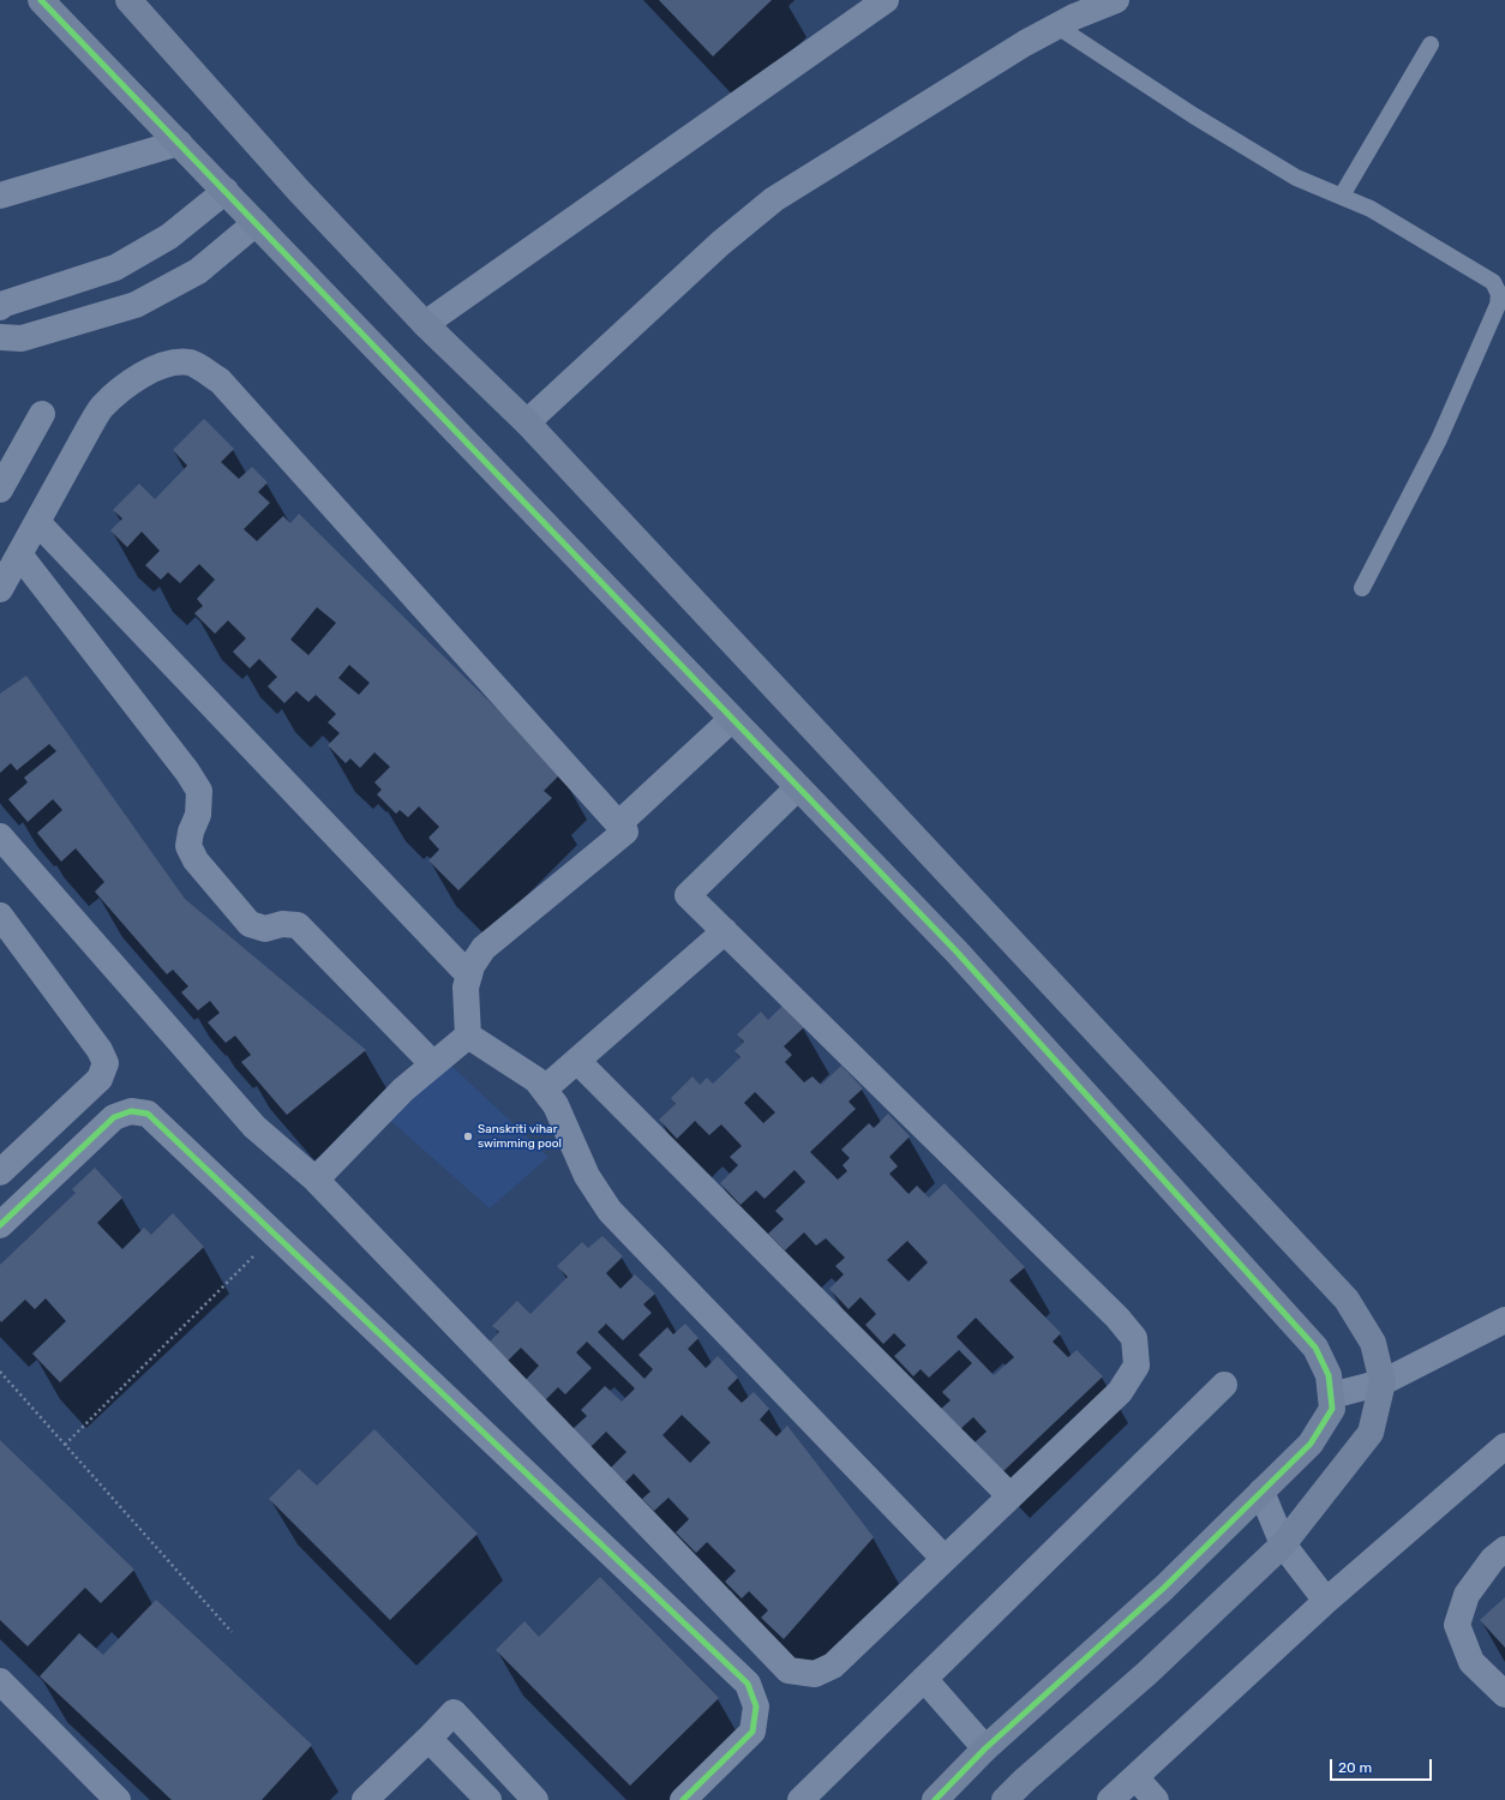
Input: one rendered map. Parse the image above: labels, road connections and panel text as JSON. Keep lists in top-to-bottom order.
{
  "places": ["Sanskriti vihar swimming pool"],
  "scale_bar": "20 m"
}
